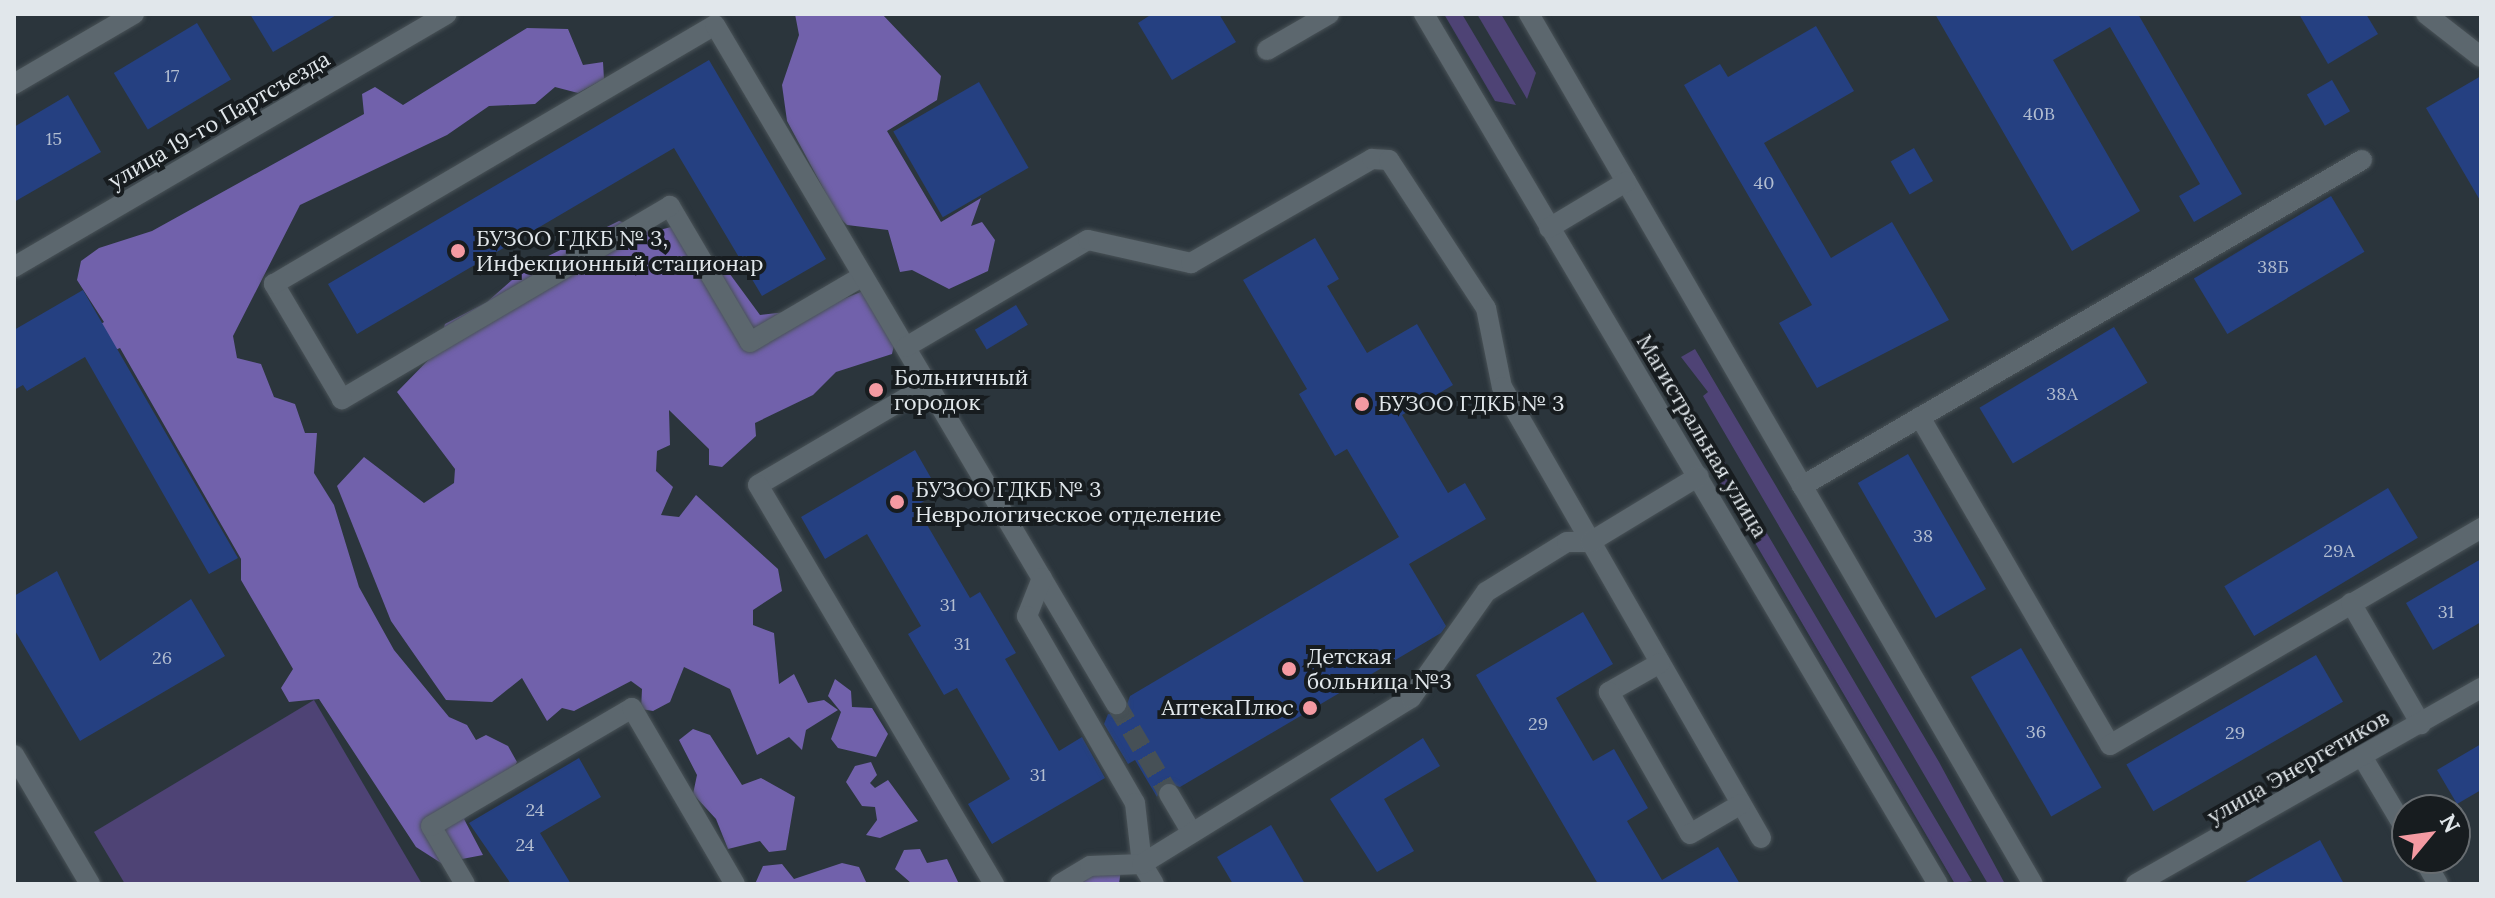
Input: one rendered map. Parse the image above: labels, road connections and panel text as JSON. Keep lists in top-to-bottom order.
{
  "streets": {
    "street": ["улица 19-го Партсъезда", "Магистральная улица", "улица Энергетиков"]
  },
  "places": [
    "БУЗОО ГДКБ № 3, Инфекционный стационар",
    "Больничный городок",
    "БУЗОО ГДКБ № 3",
    "БУЗОО ГДКБ № 3 Неврологическое отделение",
    "Детская больница №3",
    "АптекаПлюс"
  ],
  "house_numbers": [
    "17",
    "40В",
    "15",
    "40",
    "38Б",
    "38А",
    "38",
    "29А",
    "31",
    "31",
    "31",
    "26",
    "29",
    "36",
    "29",
    "31",
    "24",
    "24"
  ],
  "north": "top right"
}
